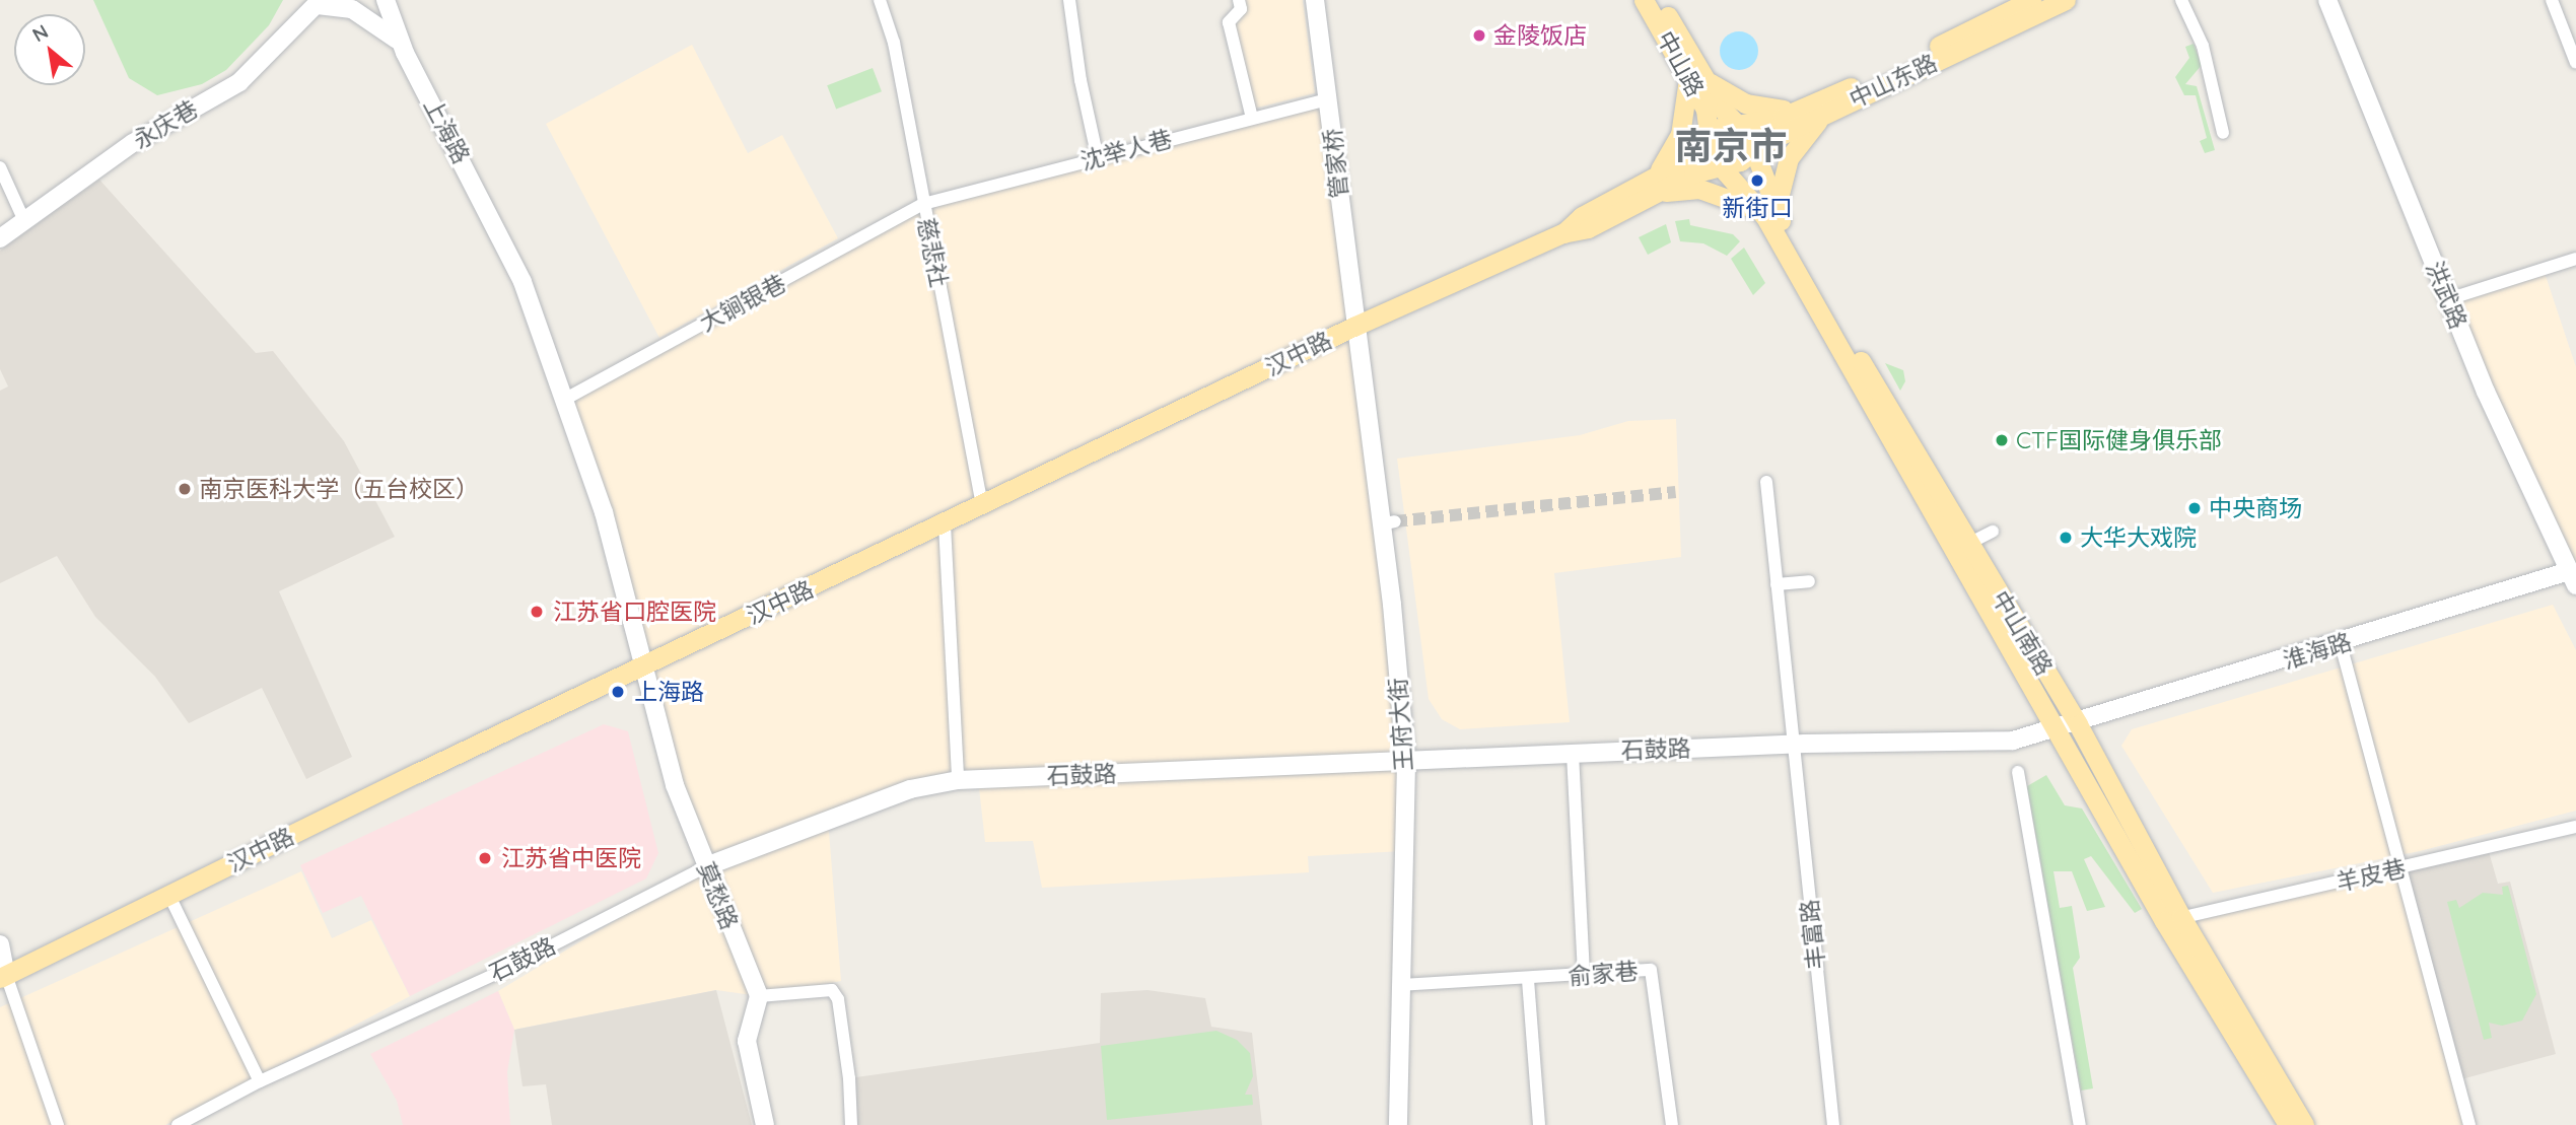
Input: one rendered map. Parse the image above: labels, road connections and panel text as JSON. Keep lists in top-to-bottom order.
{
  "streets": {
    "main road": [
      "中山路",
      "中山东路",
      "汉中路",
      "中山南路"
    ],
    "street": [
      "永庆巷",
      "上海路",
      "沈举人巷",
      "管家桥",
      "慈悲社",
      "洪武路",
      "大锏银巷",
      "淮海路",
      "王府大街",
      "石鼓路",
      "羊皮巷",
      "莫愁路",
      "丰富路",
      "俞家巷"
    ]
  },
  "crossings": [
    ["中山路", "中山东路"],
    ["中山路", "汉中路"],
    ["中山路", "中山南路"],
    ["中山东路", "汉中路"],
    ["中山东路", "中山南路"],
    ["上海路", "大锏银巷"],
    ["上海路", "汉中路"],
    ["上海路", "莫愁路"],
    ["沈举人巷", "管家桥"],
    ["沈举人巷", "慈悲社"],
    ["沈举人巷", "大锏银巷"],
    ["管家桥", "汉中路"],
    ["管家桥", "王府大街"],
    ["慈悲社", "大锏银巷"],
    ["慈悲社", "汉中路"],
    ["洪武路", "淮海路"],
    ["汉中路", "中山南路"],
    ["汉中路", "王府大街"],
    ["汉中路", "莫愁路"],
    ["中山南路", "淮海路"],
    ["中山南路", "石鼓路"],
    ["中山南路", "羊皮巷"],
    ["淮海路", "石鼓路"],
    ["王府大街", "石鼓路"],
    ["王府大街", "俞家巷"],
    ["石鼓路", "莫愁路"],
    ["石鼓路", "丰富路"]
  ],
  "districts": ["南京市"],
  "places": [
    "金陵饭店",
    "新街口",
    "CTF国际健身俱乐部",
    "南京医科大学（五台校区）",
    "中央商场",
    "大华大戏院",
    "江苏省口腔医院",
    "上海路",
    "江苏省中医院"
  ],
  "north": "top left"
}
